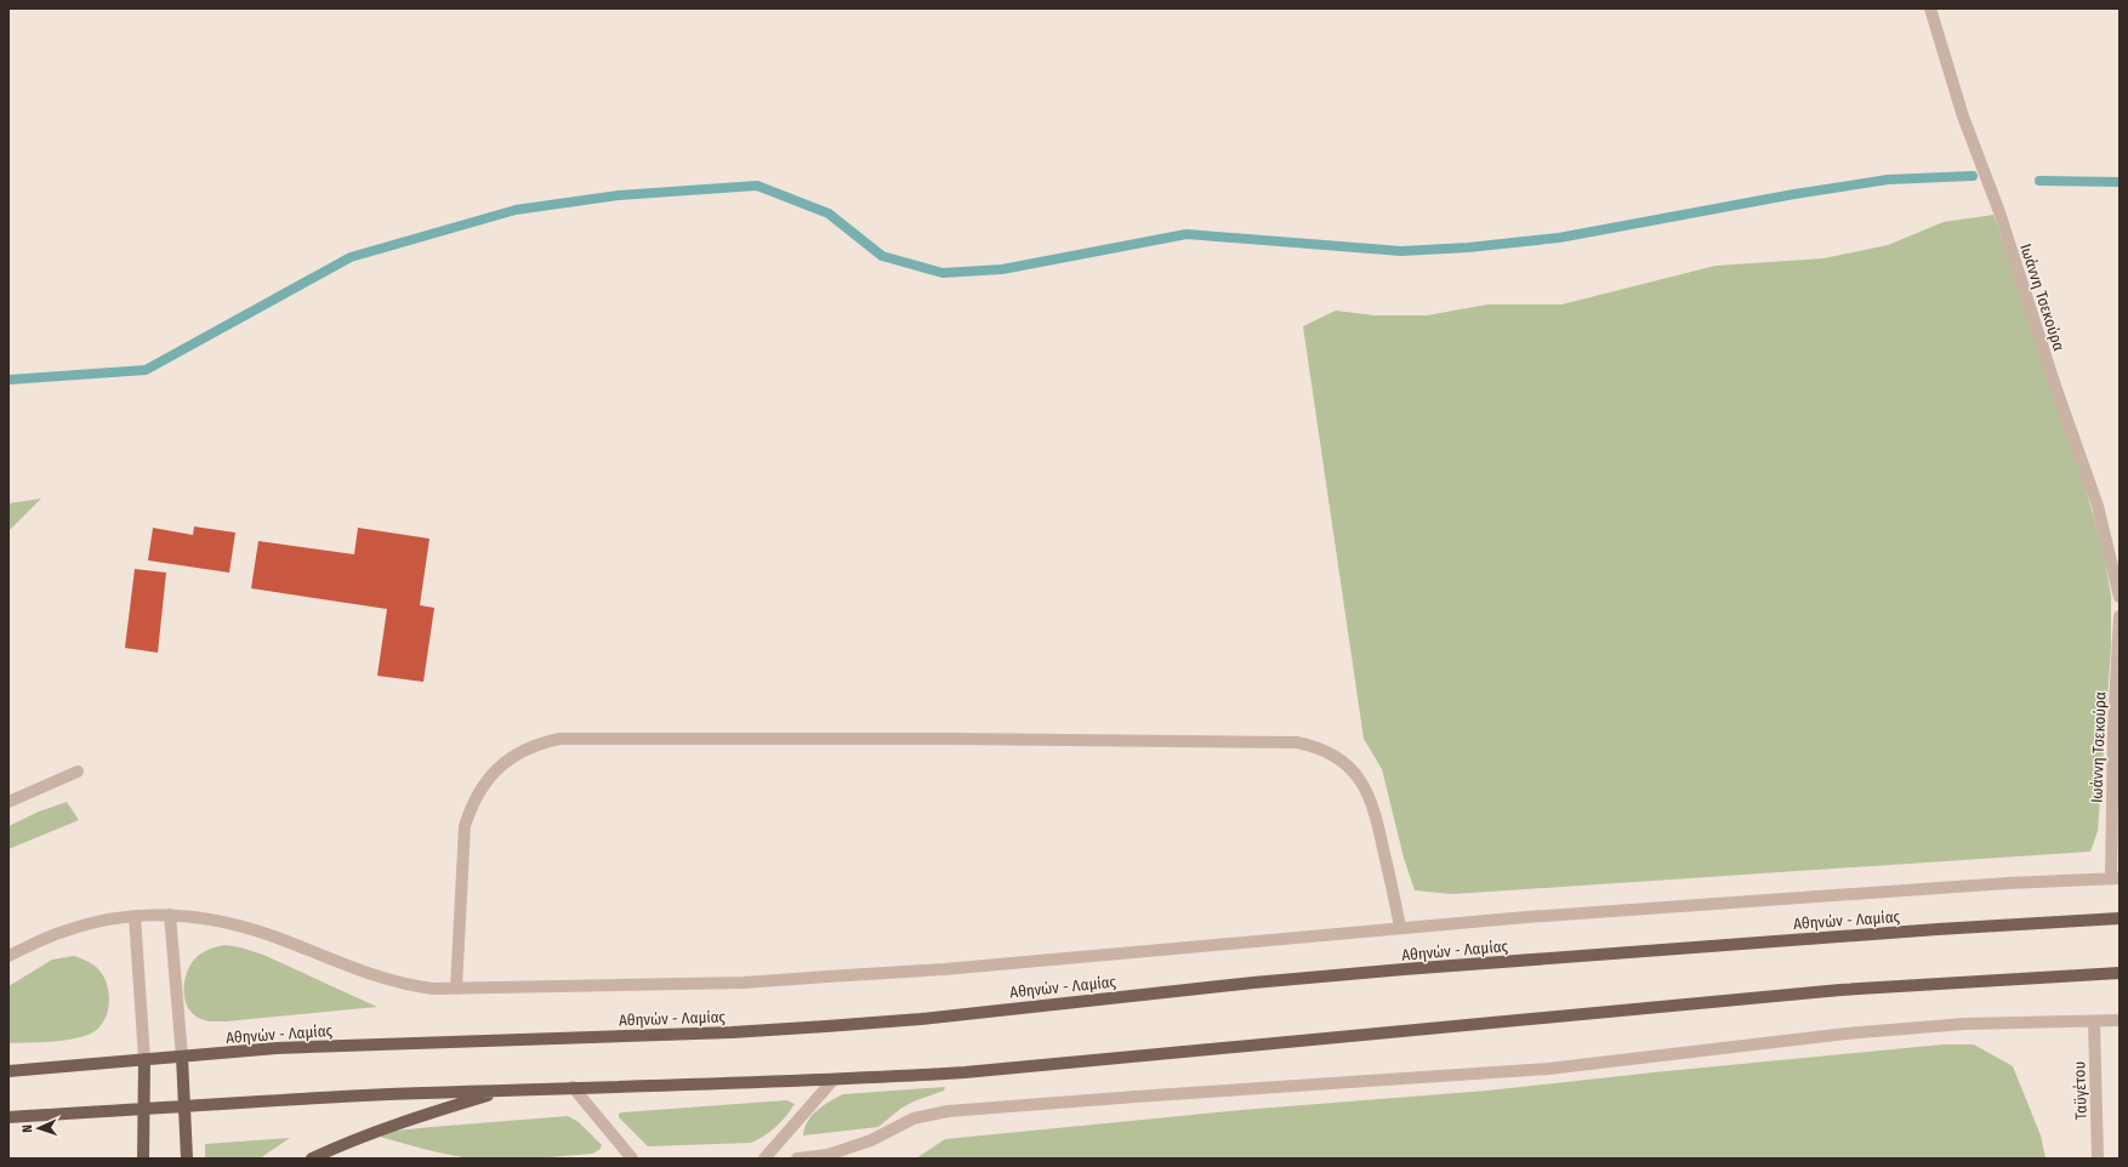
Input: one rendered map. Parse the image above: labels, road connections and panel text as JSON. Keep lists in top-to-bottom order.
{
  "streets": {
    "main road": ["Αθηνών - Λαμίας"],
    "street": ["Ιωάννη Τσεκούρα", "Ταϋγέτου"]
  },
  "north": "left"
}
